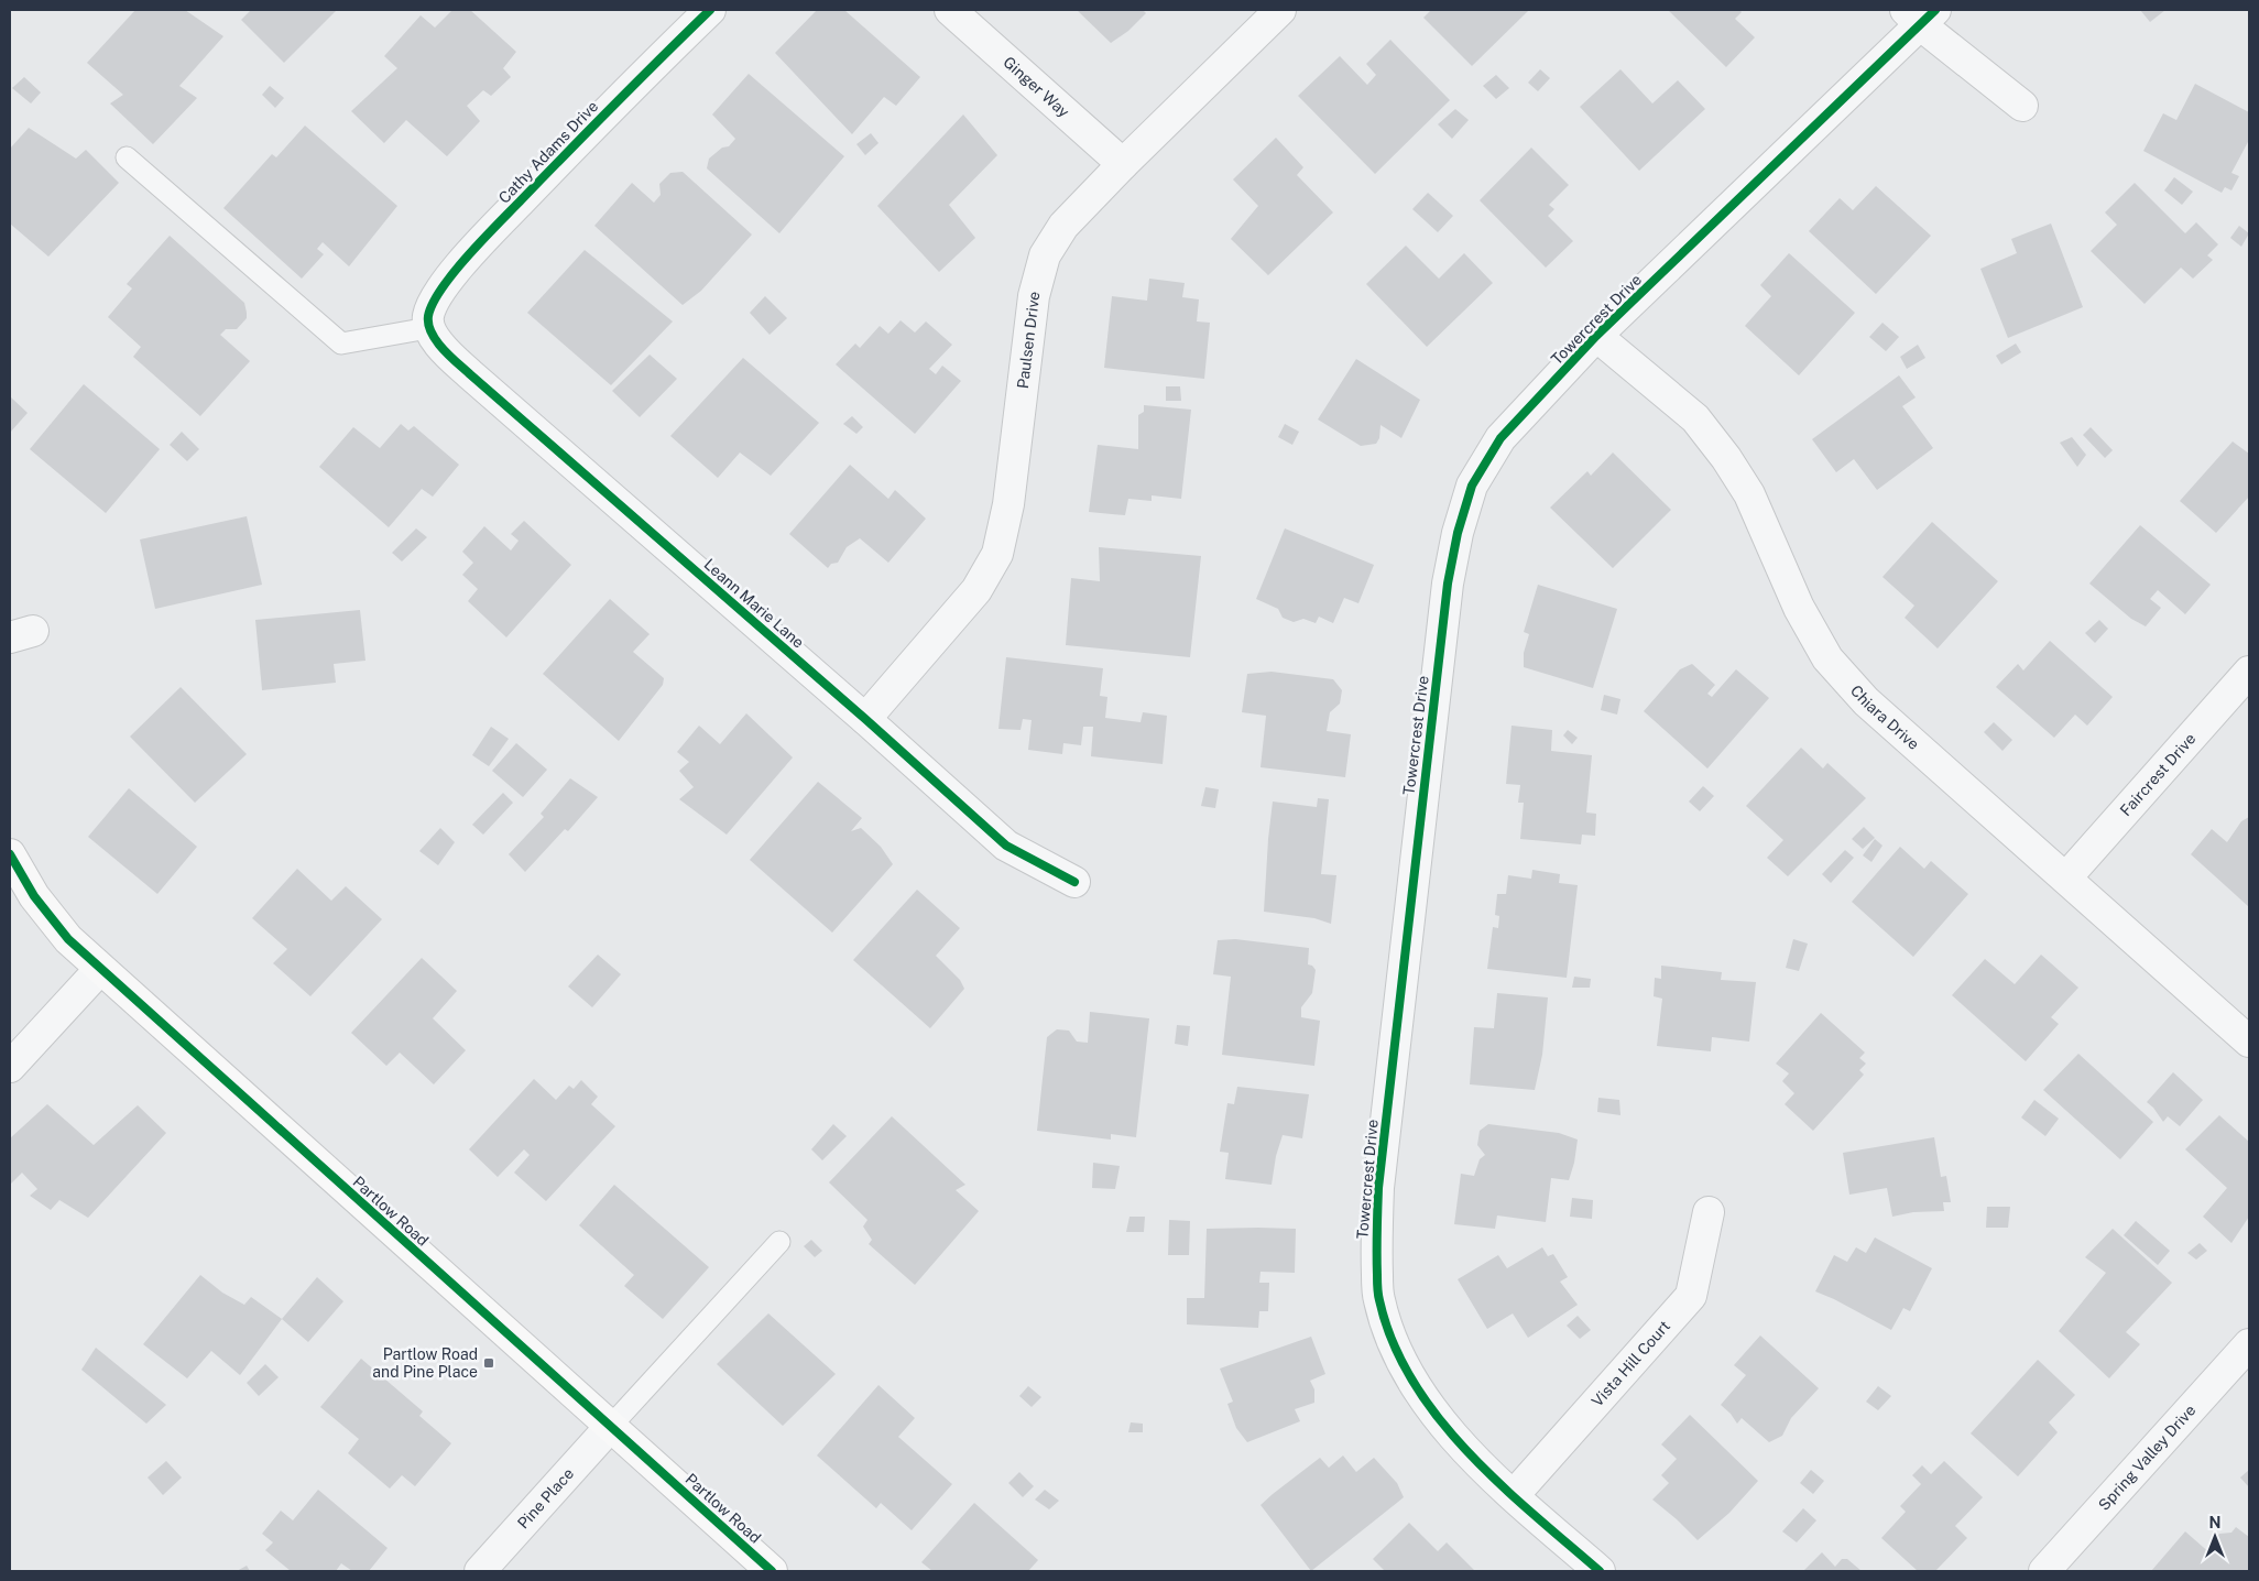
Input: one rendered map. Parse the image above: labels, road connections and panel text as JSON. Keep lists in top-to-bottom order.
{
  "streets": {
    "street": [
      "Ginger Way",
      "Cathy Adams Drive",
      "Towercrest Drive",
      "Paulsen Drive",
      "Leann Marie Lane",
      "Chiara Drive",
      "Faircrest Drive",
      "Partlow Road",
      "Vista Hill Court",
      "Spring Valley Drive",
      "Pine Place"
    ]
  },
  "crossings": [
    ["Ginger Way", "Paulsen Drive"],
    ["Cathy Adams Drive", "Leann Marie Lane"],
    ["Towercrest Drive", "Chiara Drive"],
    ["Towercrest Drive", "Vista Hill Court"],
    ["Paulsen Drive", "Leann Marie Lane"],
    ["Chiara Drive", "Faircrest Drive"],
    ["Partlow Road", "Pine Place"]
  ],
  "places": {
    "transit": ["Partlow Road and Pine Place"]
  },
  "north": "top"
}
